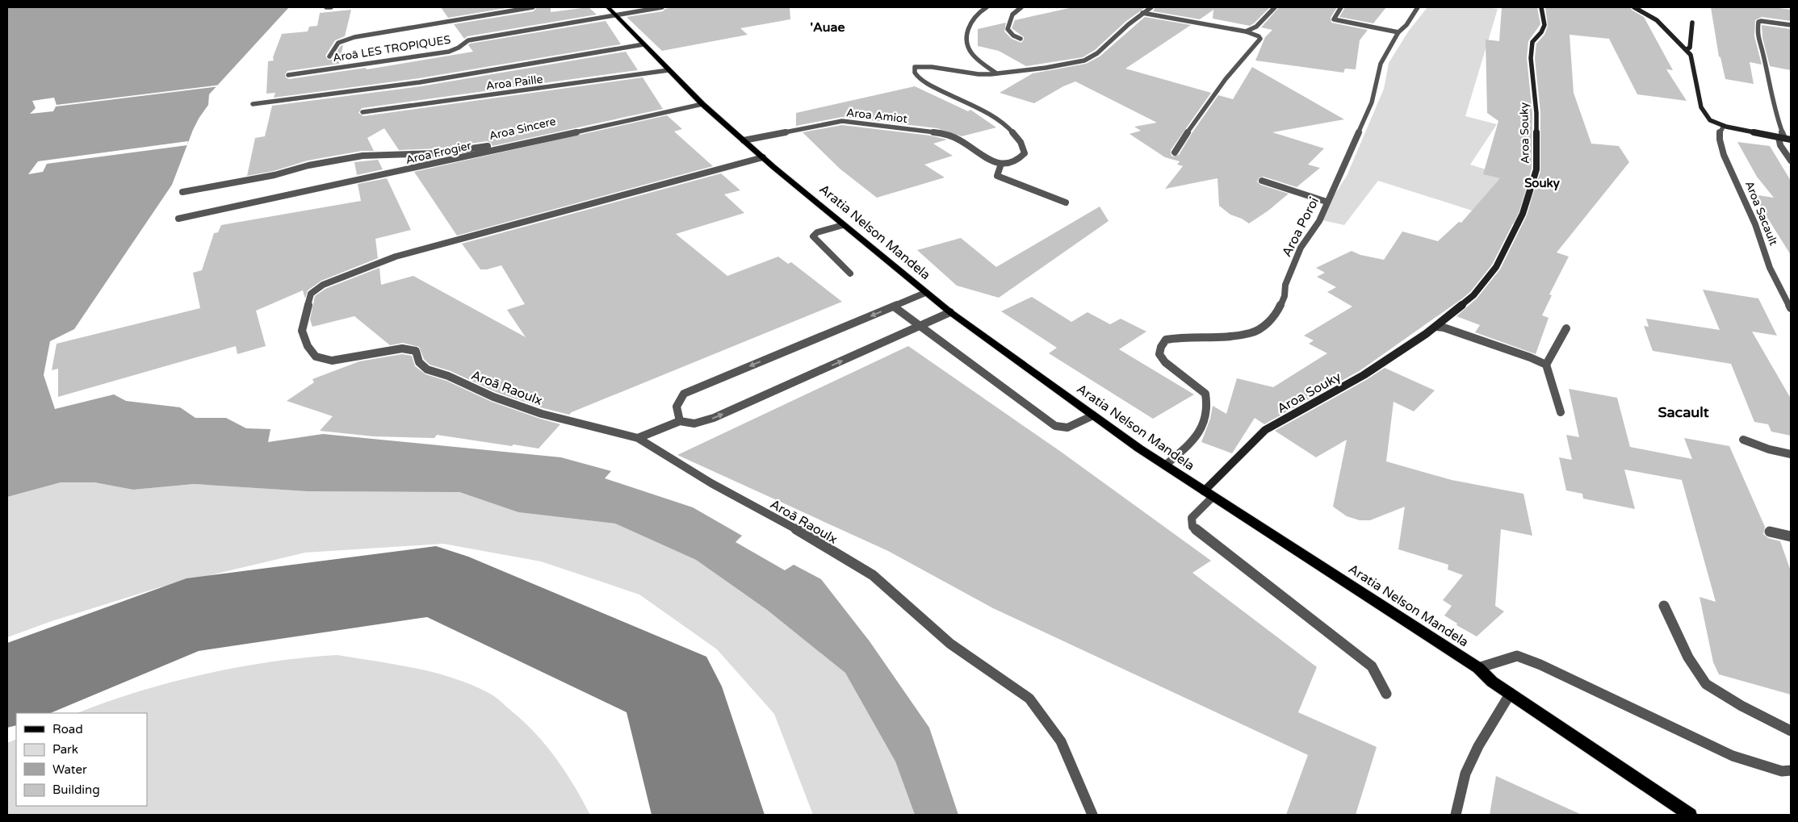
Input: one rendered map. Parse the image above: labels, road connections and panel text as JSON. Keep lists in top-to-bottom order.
{
  "streets": {
    "main road": ["Aratia Nelson Mandela"],
    "street": [
      "Aroā LES TROPIQUES",
      "Aroa Paille",
      "Aroa Amiot",
      "Aroa Sincere",
      "Aroa Souky",
      "Aroa Frogier",
      "Aroa Sacault",
      "Aroa Poroi",
      "Aroā Raoulx"
    ]
  },
  "crossings": [
    ["Aroā LES TROPIQUES", "Aratia Nelson Mandela"],
    ["Aroa Paille", "Aratia Nelson Mandela"],
    ["Aroa Amiot", "Aratia Nelson Mandela"],
    ["Aroa Sincere", "Aroa Frogier"],
    ["Aroa Sincere", "Aratia Nelson Mandela"],
    ["Aroa Souky", "Aratia Nelson Mandela"],
    ["Aroa Frogier", "Aratia Nelson Mandela"],
    ["Aroa Poroi", "Aratia Nelson Mandela"],
    ["Aratia Nelson Mandela", "Aroā Raoulx"]
  ],
  "districts": ["'Auae", "Souky", "Sacault"],
  "legend": [
    "Road",
    "Park",
    "Water",
    "Building"
  ]
}
